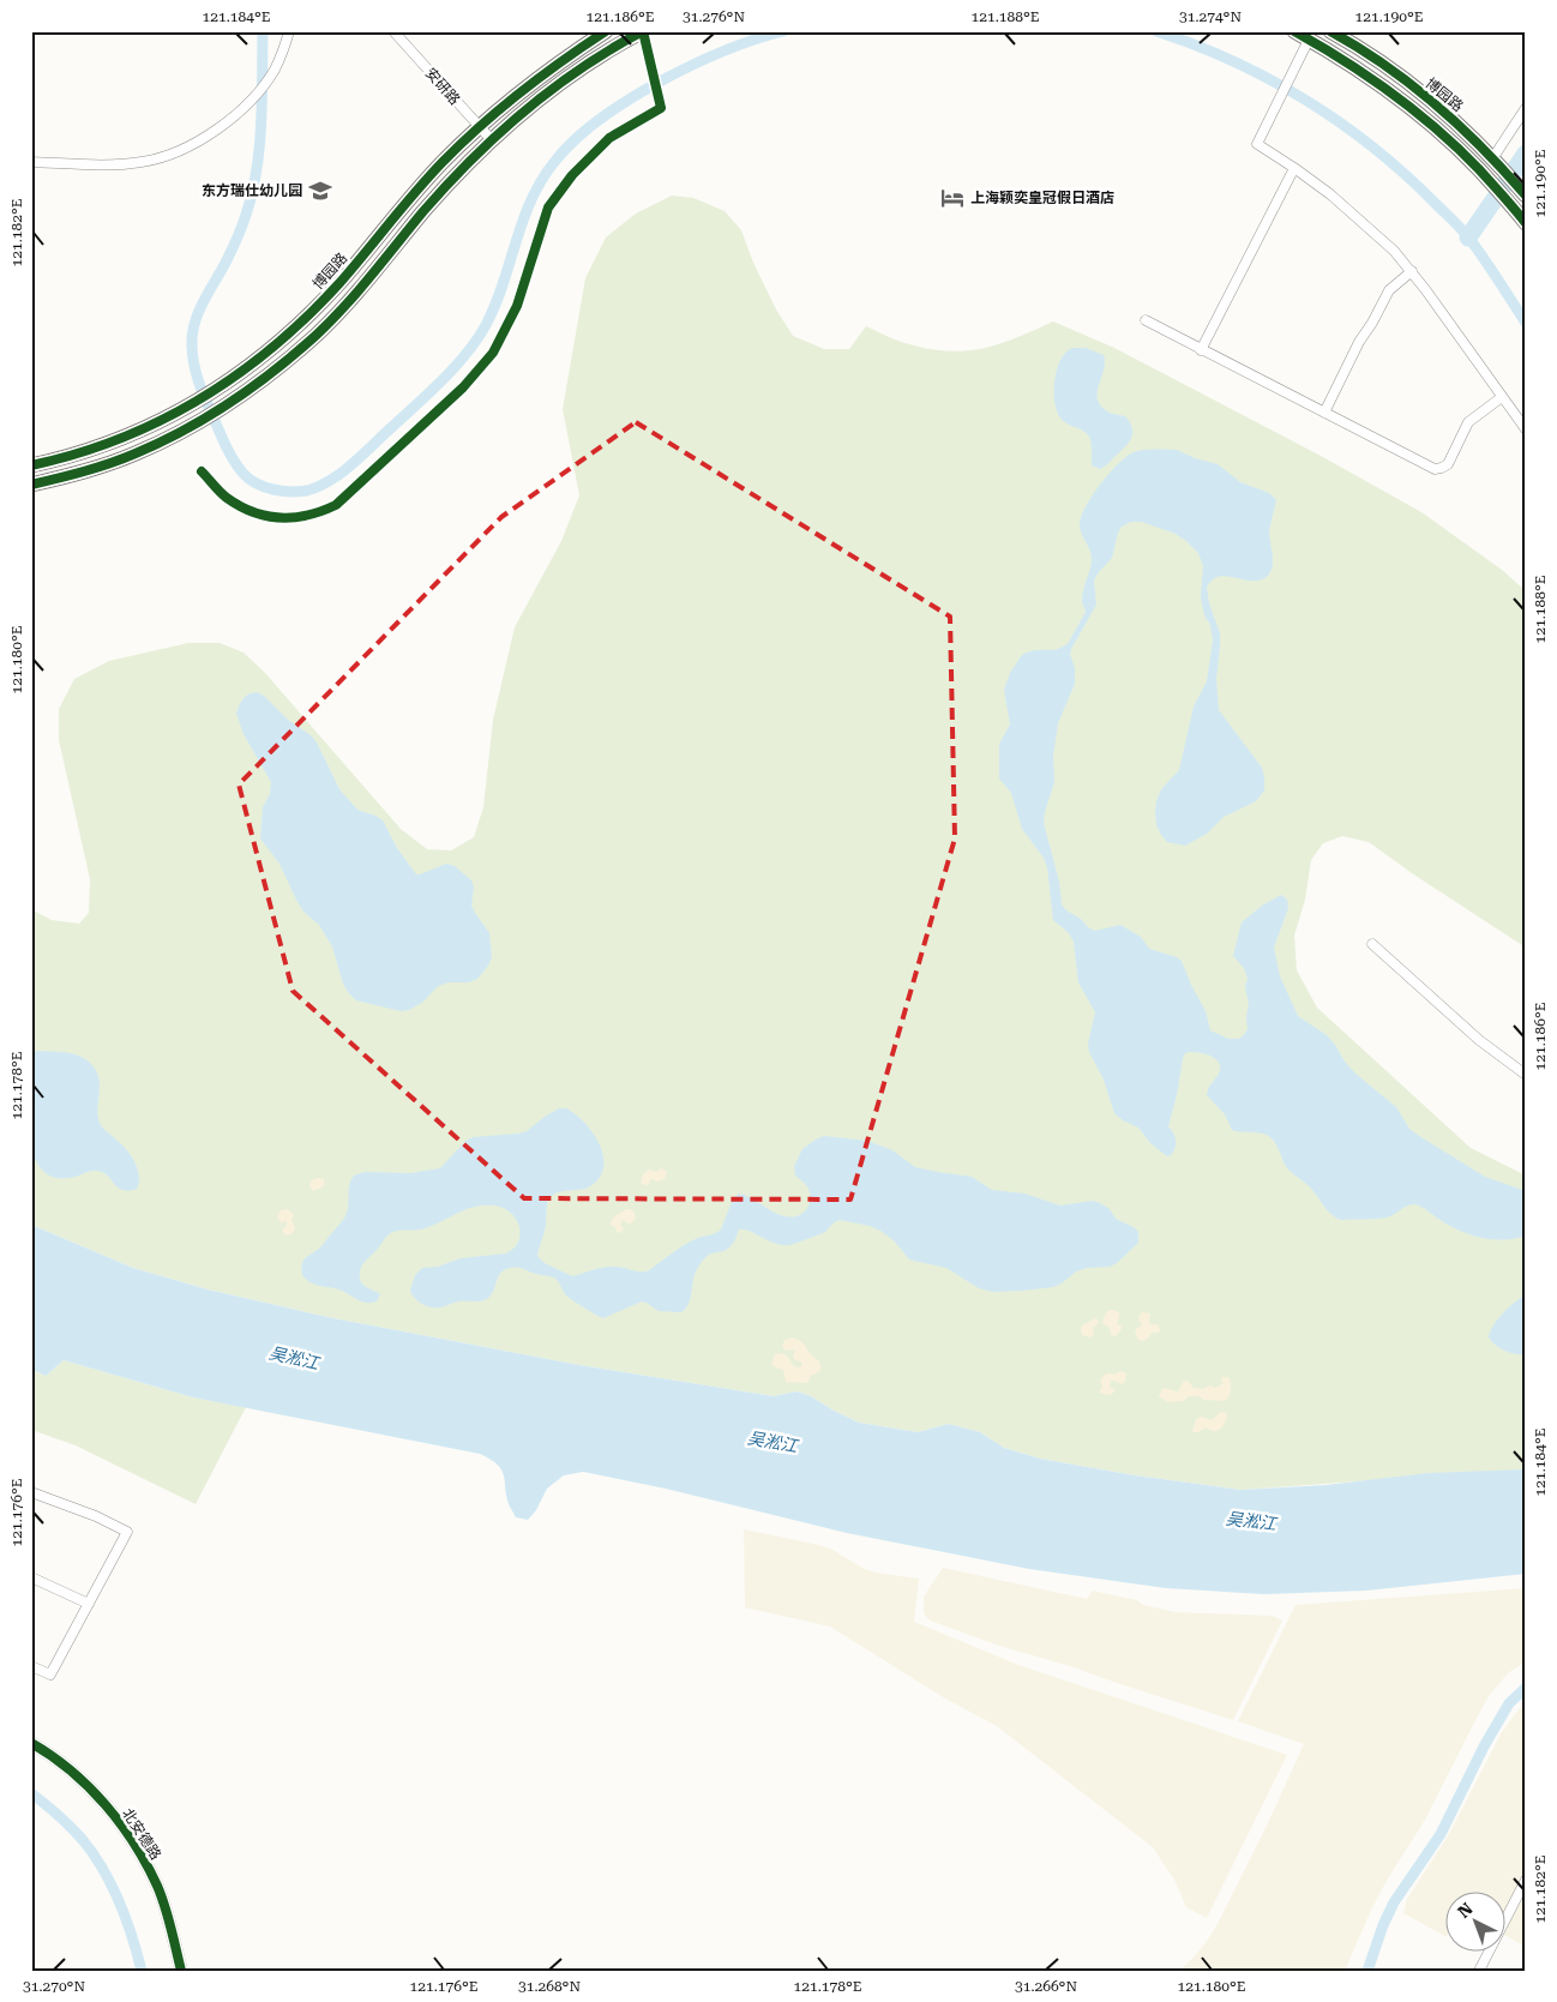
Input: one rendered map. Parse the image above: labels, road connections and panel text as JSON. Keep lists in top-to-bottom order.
{
  "streets": {
    "main road": ["博园路"],
    "street": ["安研路", "北安德路"]
  },
  "crossings": [
    ["安研路", "博园路"]
  ],
  "water": ["吴淞江"],
  "places": {
    "school or university": ["东方瑞仕幼儿园"],
    "hotel": ["上海颖奕皇冠假日酒店"]
  },
  "north": "top left",
  "coordinates": [
    "121.184°E",
    "121.186°E",
    "31.276°N",
    "121.188°E",
    "31.274°N",
    "121.190°E",
    "121.182°E",
    "121.180°E",
    "121.178°E",
    "121.176°E",
    "31.270°N",
    "31.268°N",
    "31.266°N"
  ]
}
